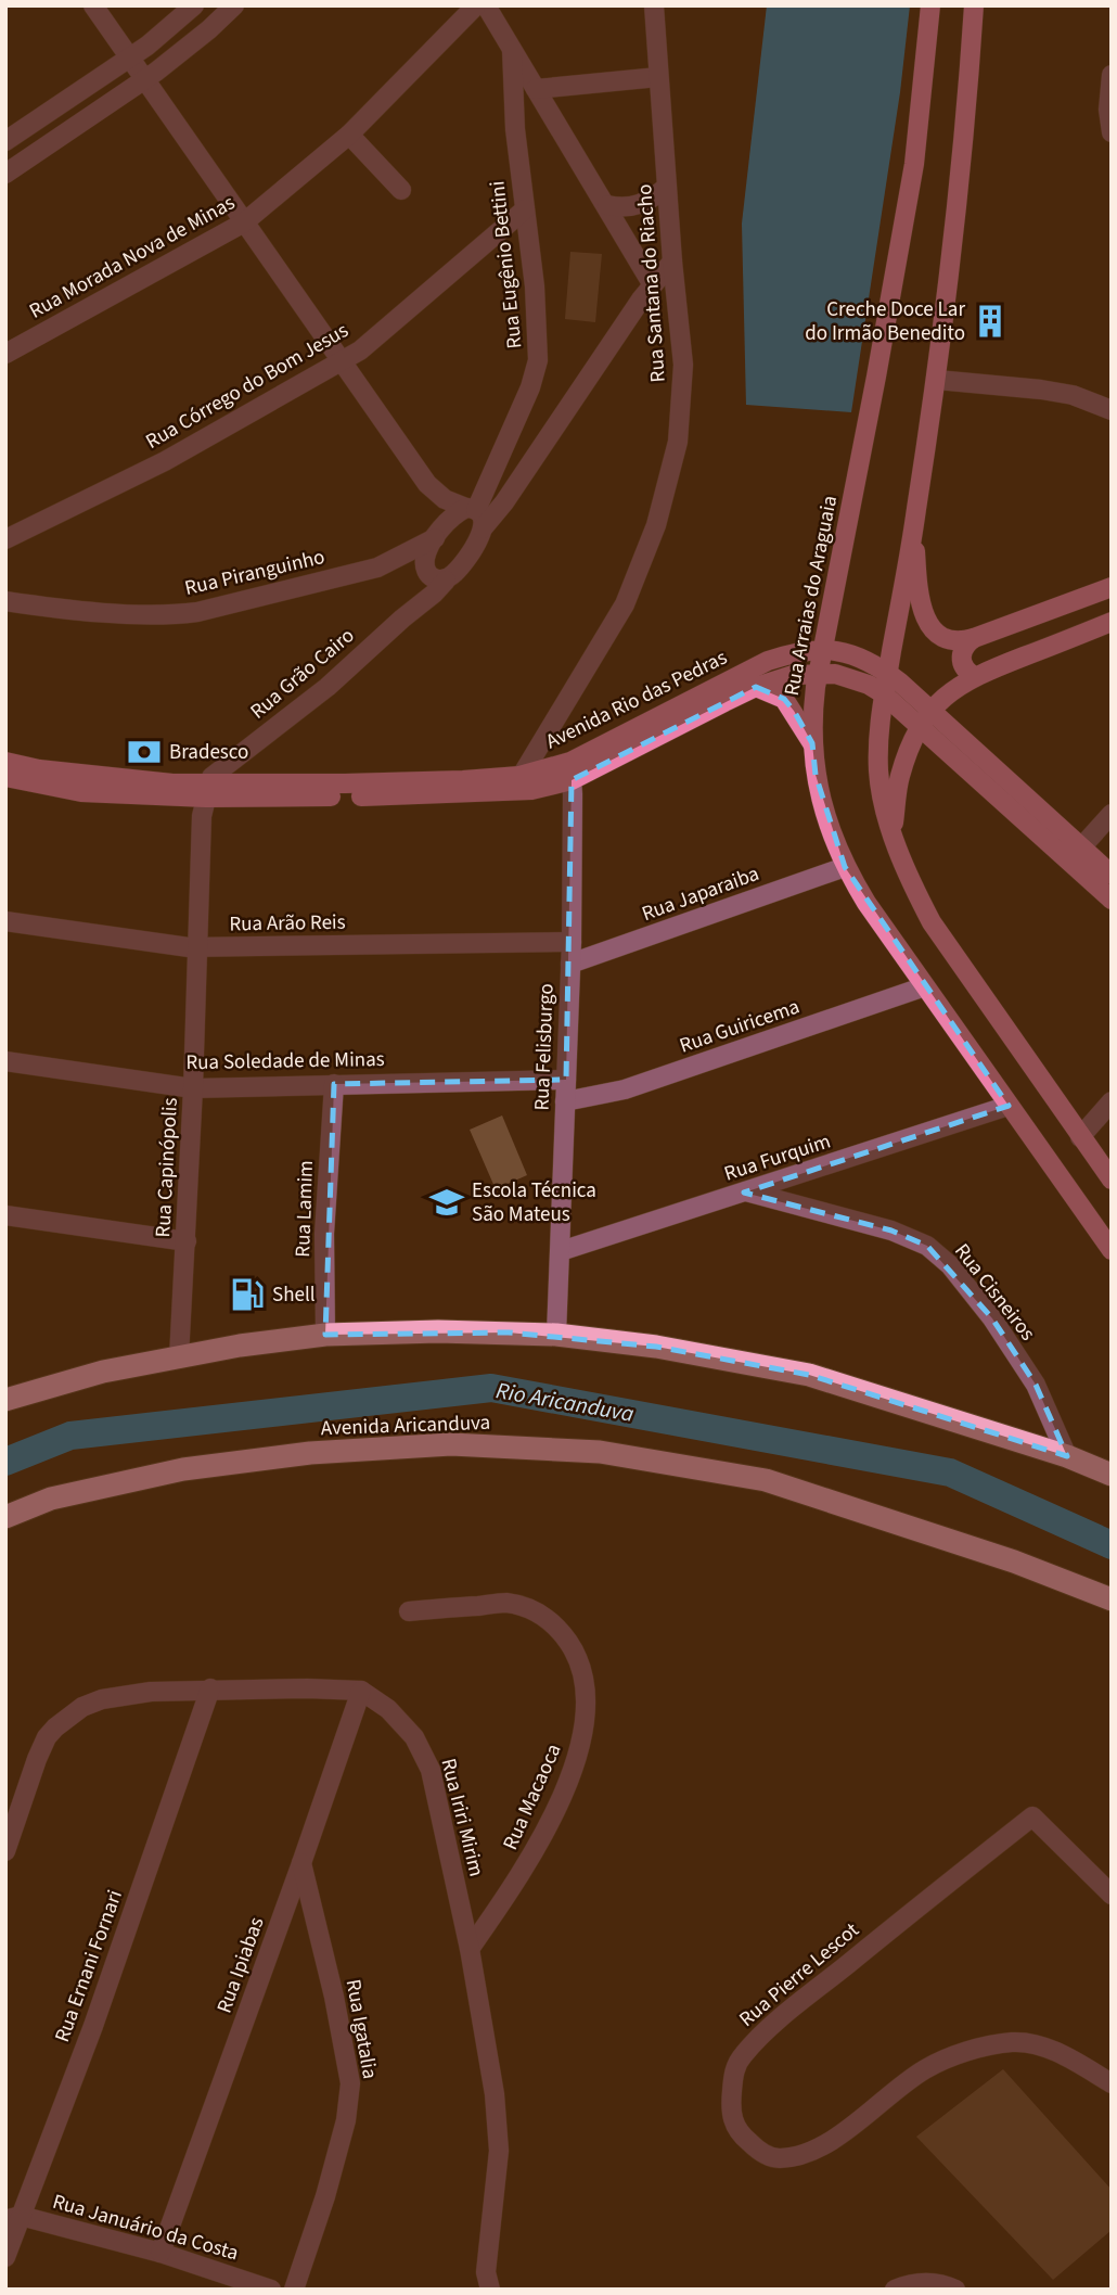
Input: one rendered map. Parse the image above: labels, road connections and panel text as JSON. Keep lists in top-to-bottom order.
{
  "streets": {
    "highway": ["Avenida Aricanduva"],
    "main road": ["Rua Arraias do Araguaia", "Avenida Rio das Pedras"],
    "street": [
      "Rua Morada Nova de Minas",
      "Rua Eugênio Bettini",
      "Rua Santana do Riacho",
      "Rua Córrego do Bom Jesus",
      "Rua Piranguinho",
      "Rua Grão Cairo",
      "Rua Japaraiba",
      "Rua Arão Reis",
      "Rua Guiricema",
      "Rua Felisburgo",
      "Rua Soledade de Minas",
      "Rua Furquim",
      "Rua Capinópolis",
      "Rua Lamim",
      "Rua Cisneiros",
      "Rua Macaoca",
      "Rua Iriri Mirim",
      "Rua Ipiabas",
      "Rua Ernani Fornari",
      "Rua Pierre Lescot",
      "Rua Igatalia",
      "Rua Januário da Costa"
    ]
  },
  "crossings": [
    ["Rua Eugênio Bettini", "Rua Córrego do Bom Jesus"],
    ["Rua Eugênio Bettini", "Rua Piranguinho"],
    ["Rua Santana do Riacho", "Avenida Rio das Pedras"],
    ["Rua Piranguinho", "Rua Grão Cairo"],
    ["Rua Arraias do Araguaia", "Avenida Rio das Pedras"],
    ["Rua Arraias do Araguaia", "Rua Japaraiba"],
    ["Rua Arraias do Araguaia", "Rua Guiricema"],
    ["Rua Arraias do Araguaia", "Rua Furquim"],
    ["Rua Grão Cairo", "Avenida Rio das Pedras"],
    ["Rua Grão Cairo", "Rua Capinópolis"],
    ["Avenida Rio das Pedras", "Rua Felisburgo"],
    ["Avenida Rio das Pedras", "Rua Capinópolis"],
    ["Rua Japaraiba", "Rua Felisburgo"],
    ["Rua Arão Reis", "Rua Felisburgo"],
    ["Rua Arão Reis", "Rua Capinópolis"],
    ["Rua Guiricema", "Rua Felisburgo"],
    ["Rua Felisburgo", "Rua Soledade de Minas"],
    ["Rua Felisburgo", "Rua Furquim"],
    ["Rua Soledade de Minas", "Rua Capinópolis"],
    ["Rua Soledade de Minas", "Rua Lamim"],
    ["Rua Furquim", "Rua Cisneiros"],
    ["Rua Macaoca", "Rua Iriri Mirim"],
    ["Rua Iriri Mirim", "Rua Ipiabas"],
    ["Rua Ipiabas", "Rua Igatalia"],
    ["Rua Ipiabas", "Rua Januário da Costa"],
    ["Rua Ernani Fornari", "Rua Januário da Costa"]
  ],
  "water": ["Rio Aricanduva"],
  "places": {
    "building": ["Creche Doce Lar do Irmão Benedito"],
    "bank": ["Bradesco"],
    "school or university": ["Escola Técnica São Mateus"],
    "fuel station": ["Shell"]
  }
}
